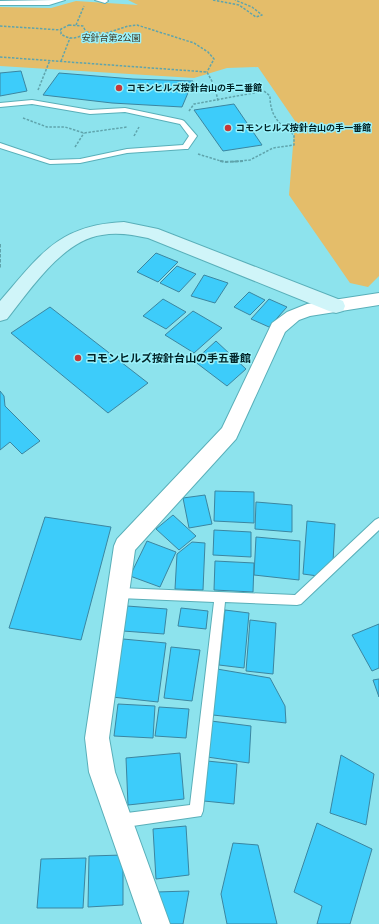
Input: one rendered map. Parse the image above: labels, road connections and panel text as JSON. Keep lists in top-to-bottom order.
{
  "parks": ["安針台第2公園"],
  "places": ["コモンヒルズ按針台山の手二番館", "コモンヒルズ按針台山の手一番館", "コモンヒルズ按針台山の手五番館"]
}
